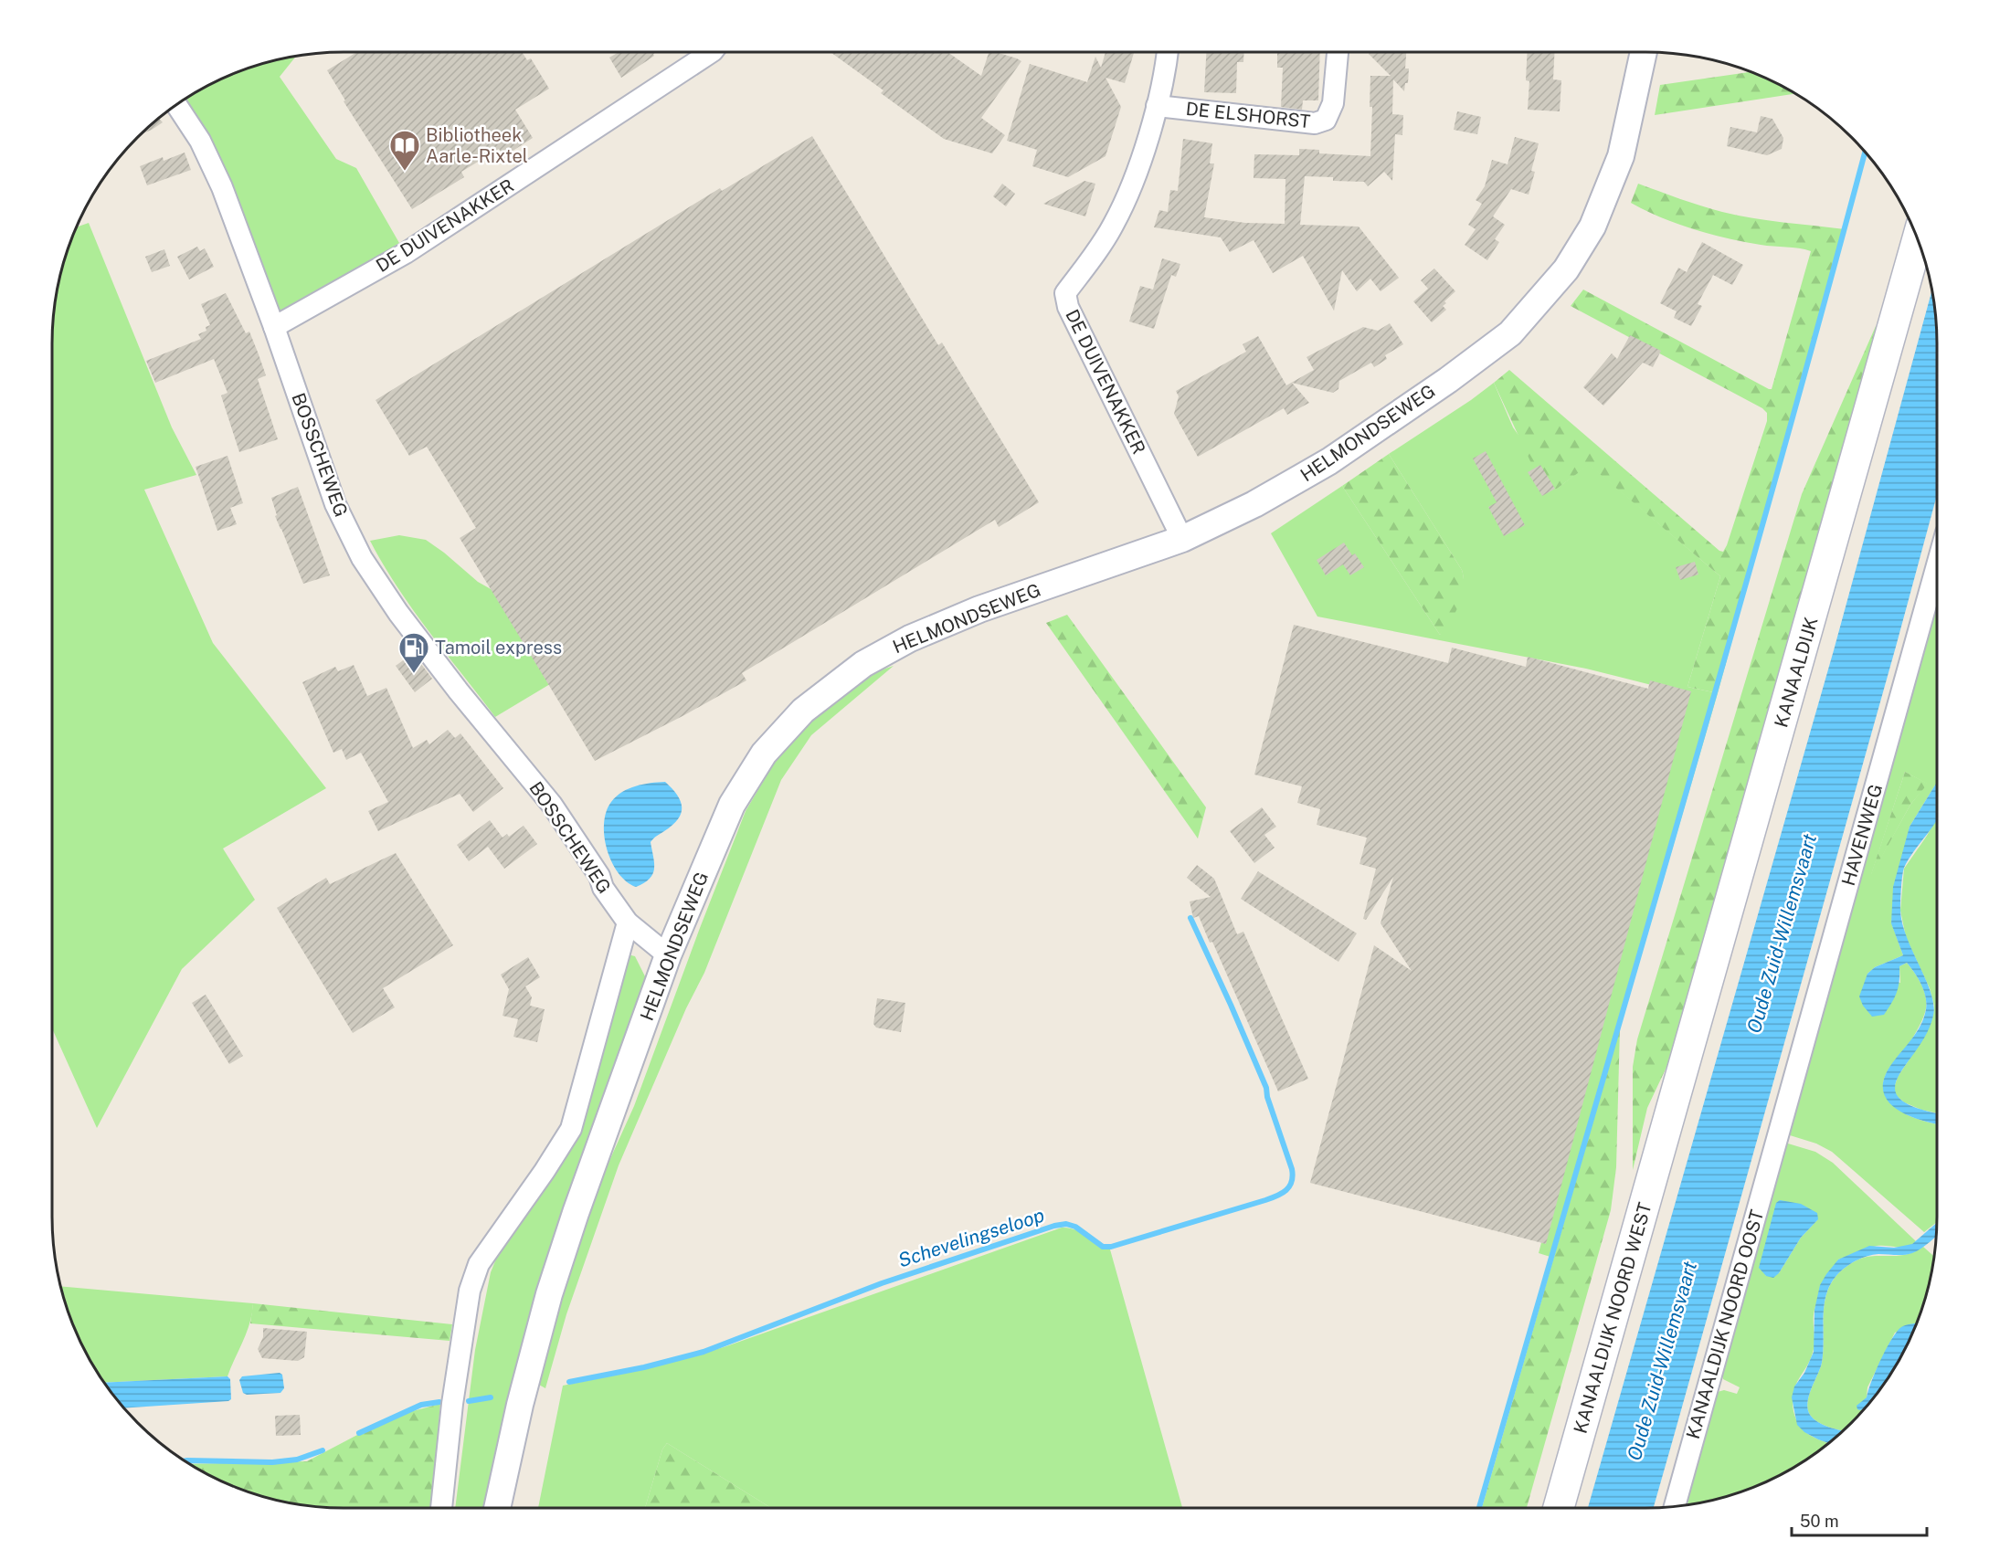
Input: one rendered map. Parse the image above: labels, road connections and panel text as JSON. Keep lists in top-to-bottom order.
{
  "streets": {
    "main road": ["KANAALDIJK", "KANAALDIJK NOORD WEST"],
    "street": [
      "DE ELSHORST",
      "DE DUIVENAKKER",
      "HELMONDSEWEG",
      "BOSSCHEWEG",
      "HAVENWEG",
      "KANAALDIJK NOORD OOST"
    ]
  },
  "crossings": [
    ["DE ELSHORST", "DE DUIVENAKKER"],
    ["DE DUIVENAKKER", "HELMONDSEWEG"],
    ["DE DUIVENAKKER", "BOSSCHEWEG"],
    ["HELMONDSEWEG", "BOSSCHEWEG"],
    ["KANAALDIJK", "KANAALDIJK NOORD WEST"],
    ["HAVENWEG", "KANAALDIJK NOORD OOST"]
  ],
  "water": ["Oude Zuid-Willemsvaart", "Schevelingseloop"],
  "places": {
    "library": ["Bibliotheek Aarle-Rixtel"],
    "fuel station": ["Tamoil express"]
  },
  "scale_bar": "50 m"
}
